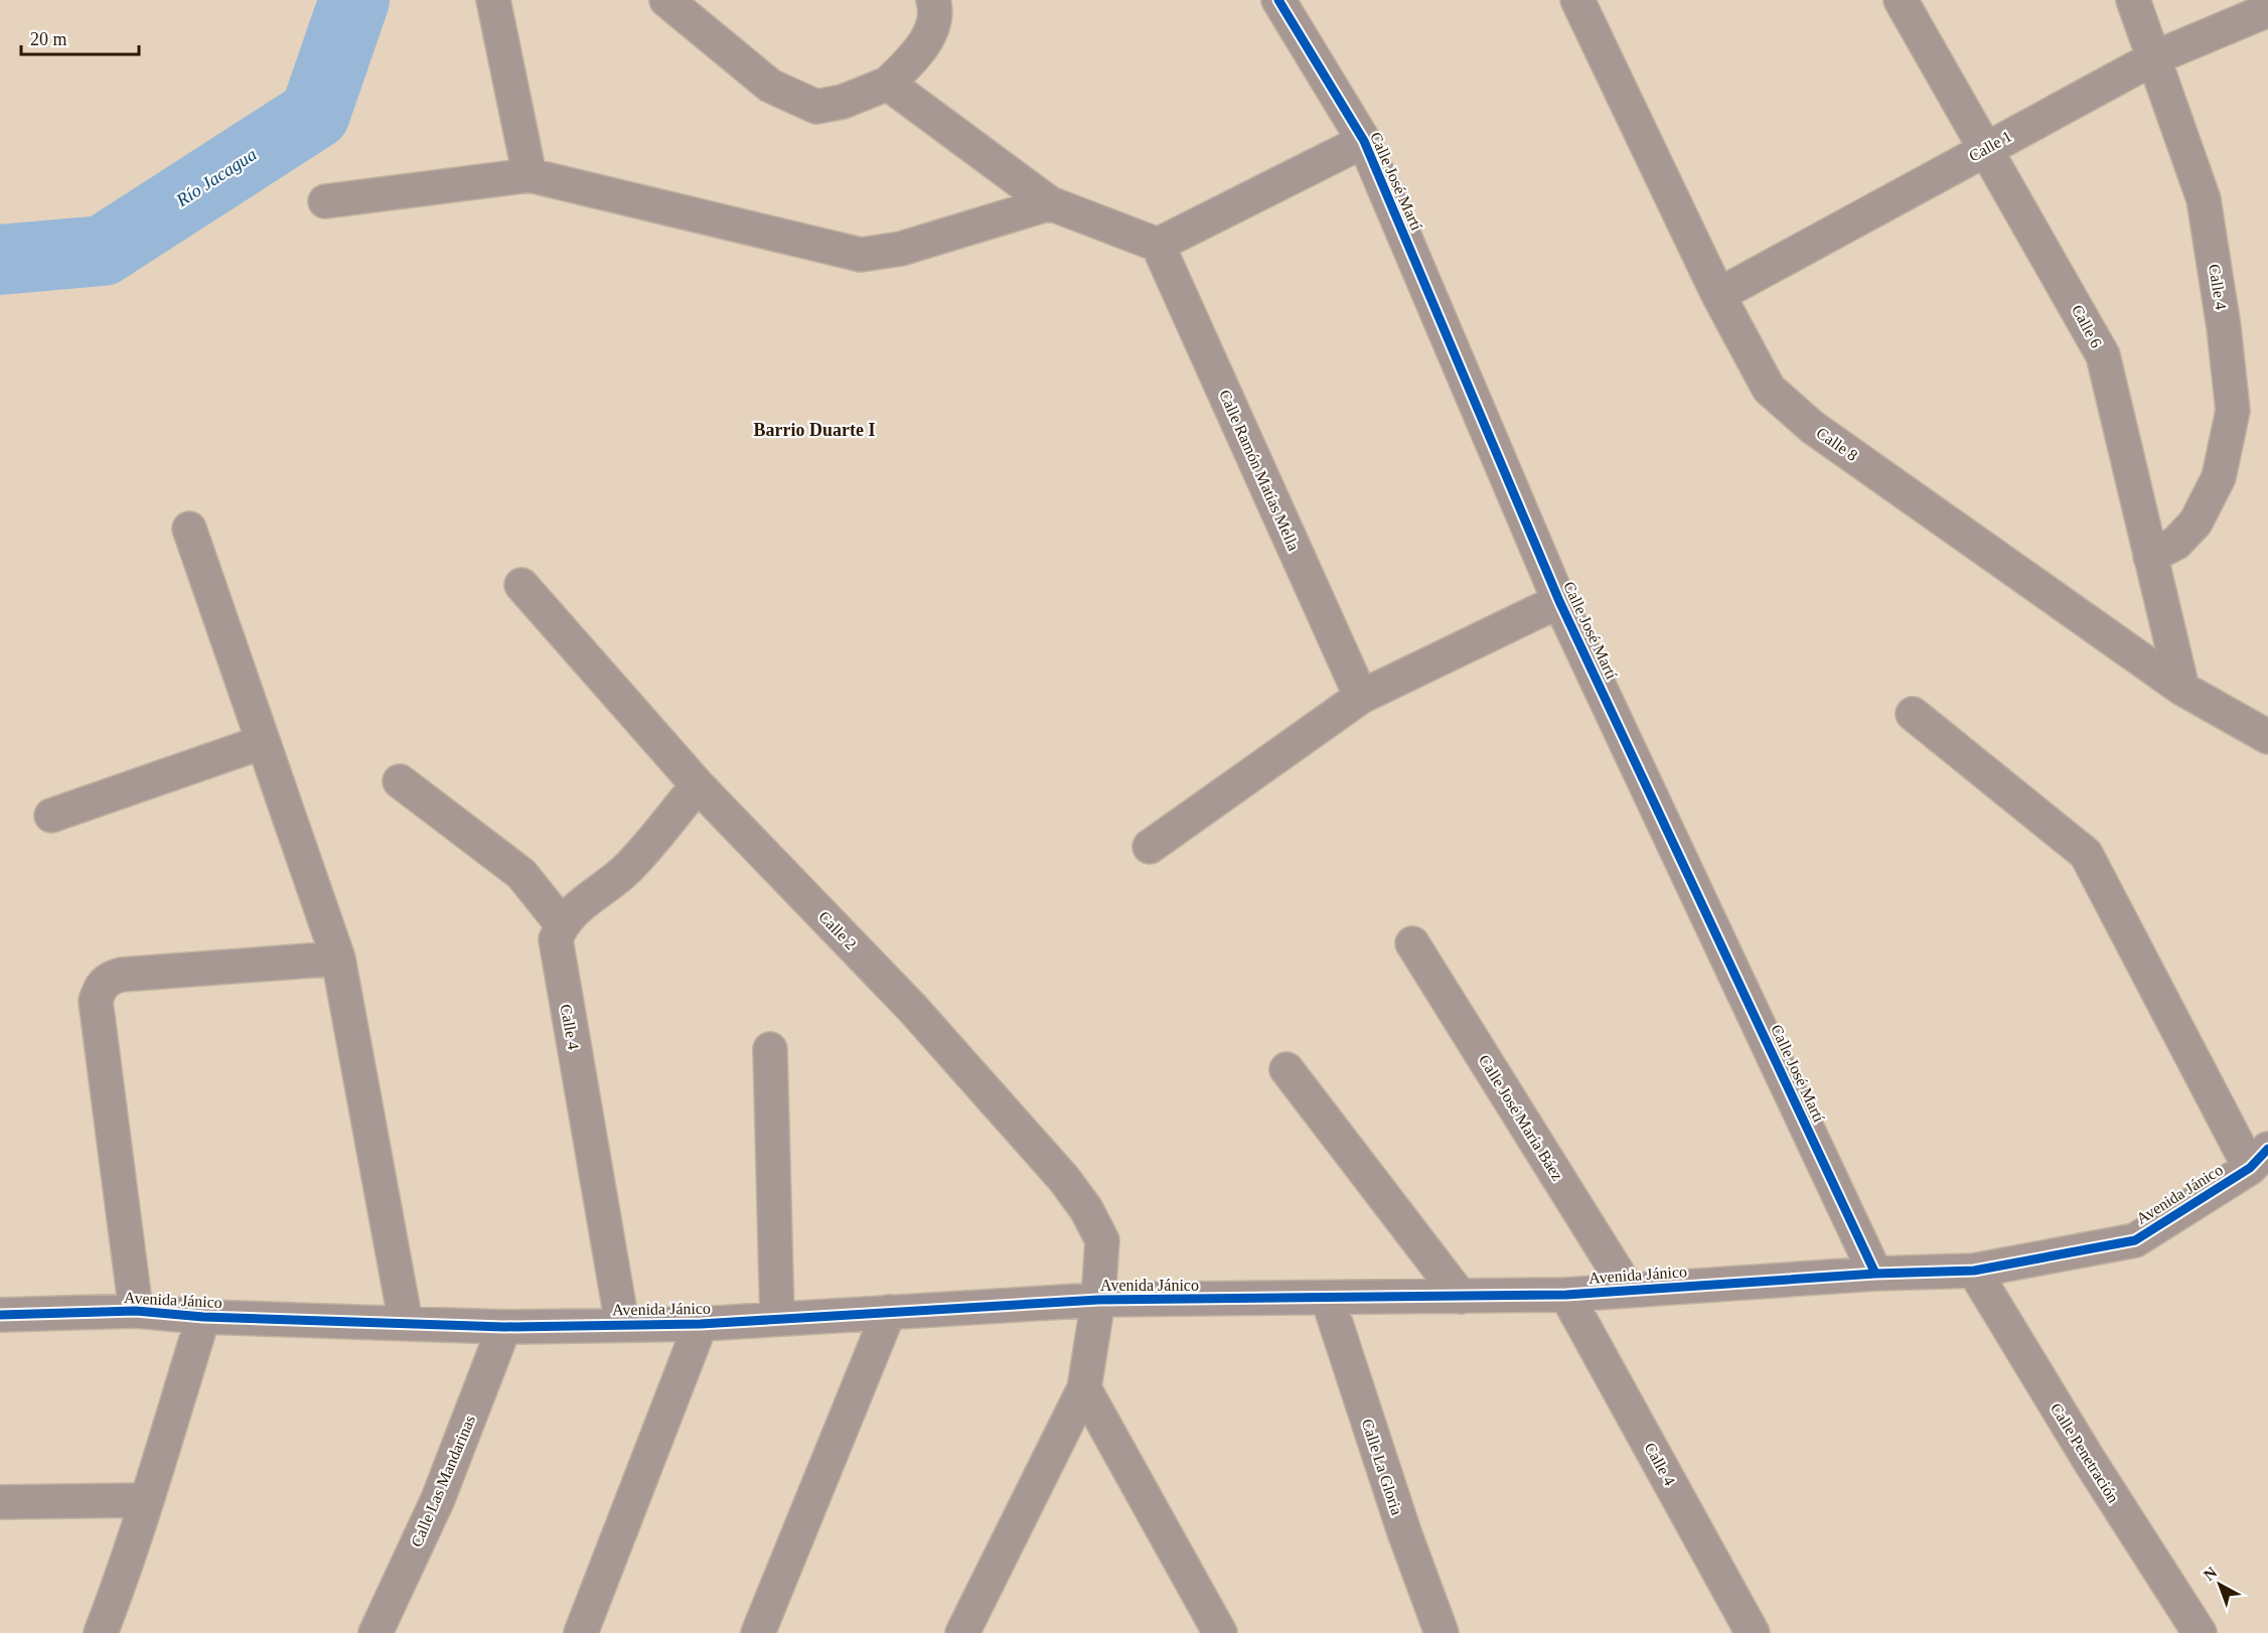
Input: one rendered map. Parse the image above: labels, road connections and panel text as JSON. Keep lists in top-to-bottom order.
{
  "streets": {
    "street": [
      "Calle 1",
      "Calle José Martí",
      "Calle 4",
      "Calle 6",
      "Calle 8",
      "Calle Ramón Matías Mella",
      "Calle 2",
      "Calle José María Báez",
      "Avenida Jánico",
      "Calle Penetración",
      "Calle La Gloria",
      "Calle Las Mandarinas"
    ]
  },
  "crossings": [
    ["Calle 1", "Calle 4"],
    ["Calle 1", "Calle 6"],
    ["Calle 1", "Calle 8"],
    ["Calle José Martí", "Avenida Jánico"],
    ["Calle 4", "Calle 6"],
    ["Calle 4", "Avenida Jánico"],
    ["Calle 6", "Calle 8"],
    ["Calle 2", "Avenida Jánico"],
    ["Calle José María Báez", "Avenida Jánico"],
    ["Avenida Jánico", "Calle Penetración"],
    ["Avenida Jánico", "Calle La Gloria"],
    ["Avenida Jánico", "Calle Las Mandarinas"]
  ],
  "districts": ["Barrio Duarte I"],
  "water": ["Río Jacagua"],
  "scale_bar": "20 m",
  "north": "top left"
}
